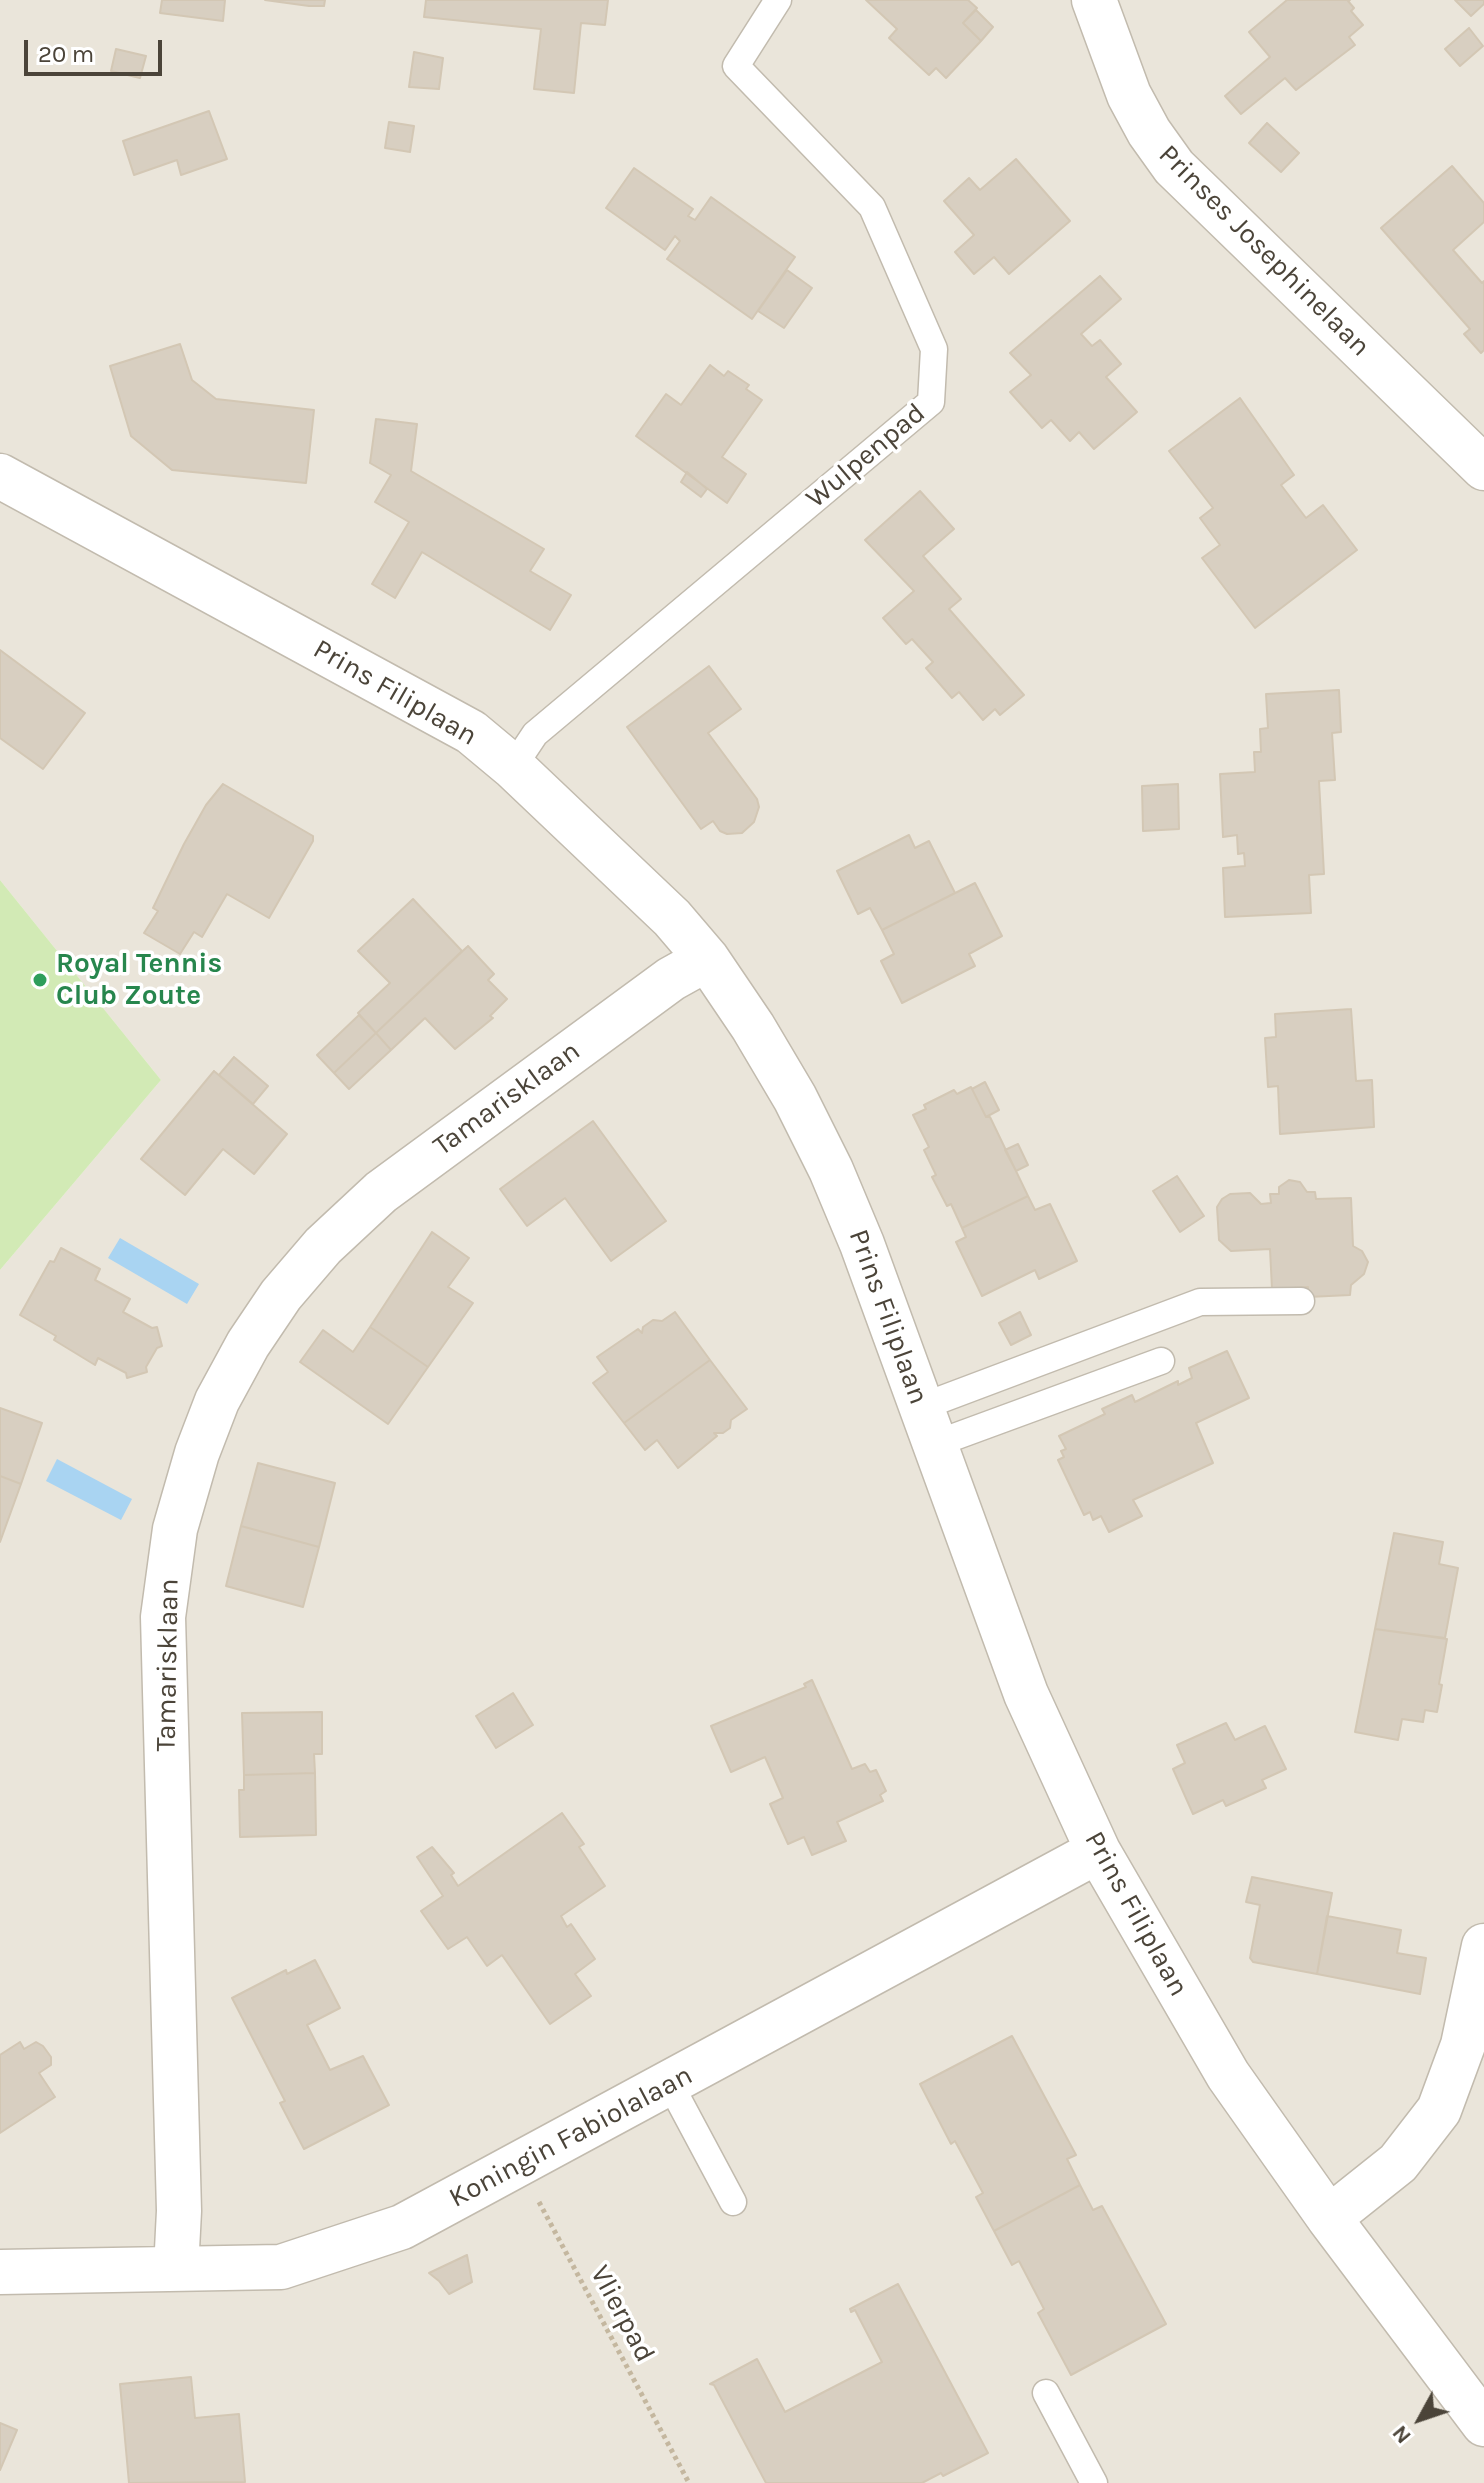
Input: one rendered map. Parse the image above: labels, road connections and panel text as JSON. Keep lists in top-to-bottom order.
{
  "streets": {
    "street": [
      "Prinses Josephinelaan",
      "Prins Filiplaan",
      "Tamarisklaan",
      "Koningin Fabiolalaan"
    ],
    "lane": ["Wulpenpad"],
    "path": ["Vlierpad"]
  },
  "crossings": [
    ["Wulpenpad", "Prins Filiplaan"],
    ["Prins Filiplaan", "Tamarisklaan"],
    ["Prins Filiplaan", "Koningin Fabiolalaan"],
    ["Tamarisklaan", "Koningin Fabiolalaan"],
    ["Koningin Fabiolalaan", "Vlierpad"]
  ],
  "places": ["Royal Tennis Club Zoute"],
  "scale_bar": "20 m",
  "north": "bottom left"
}
